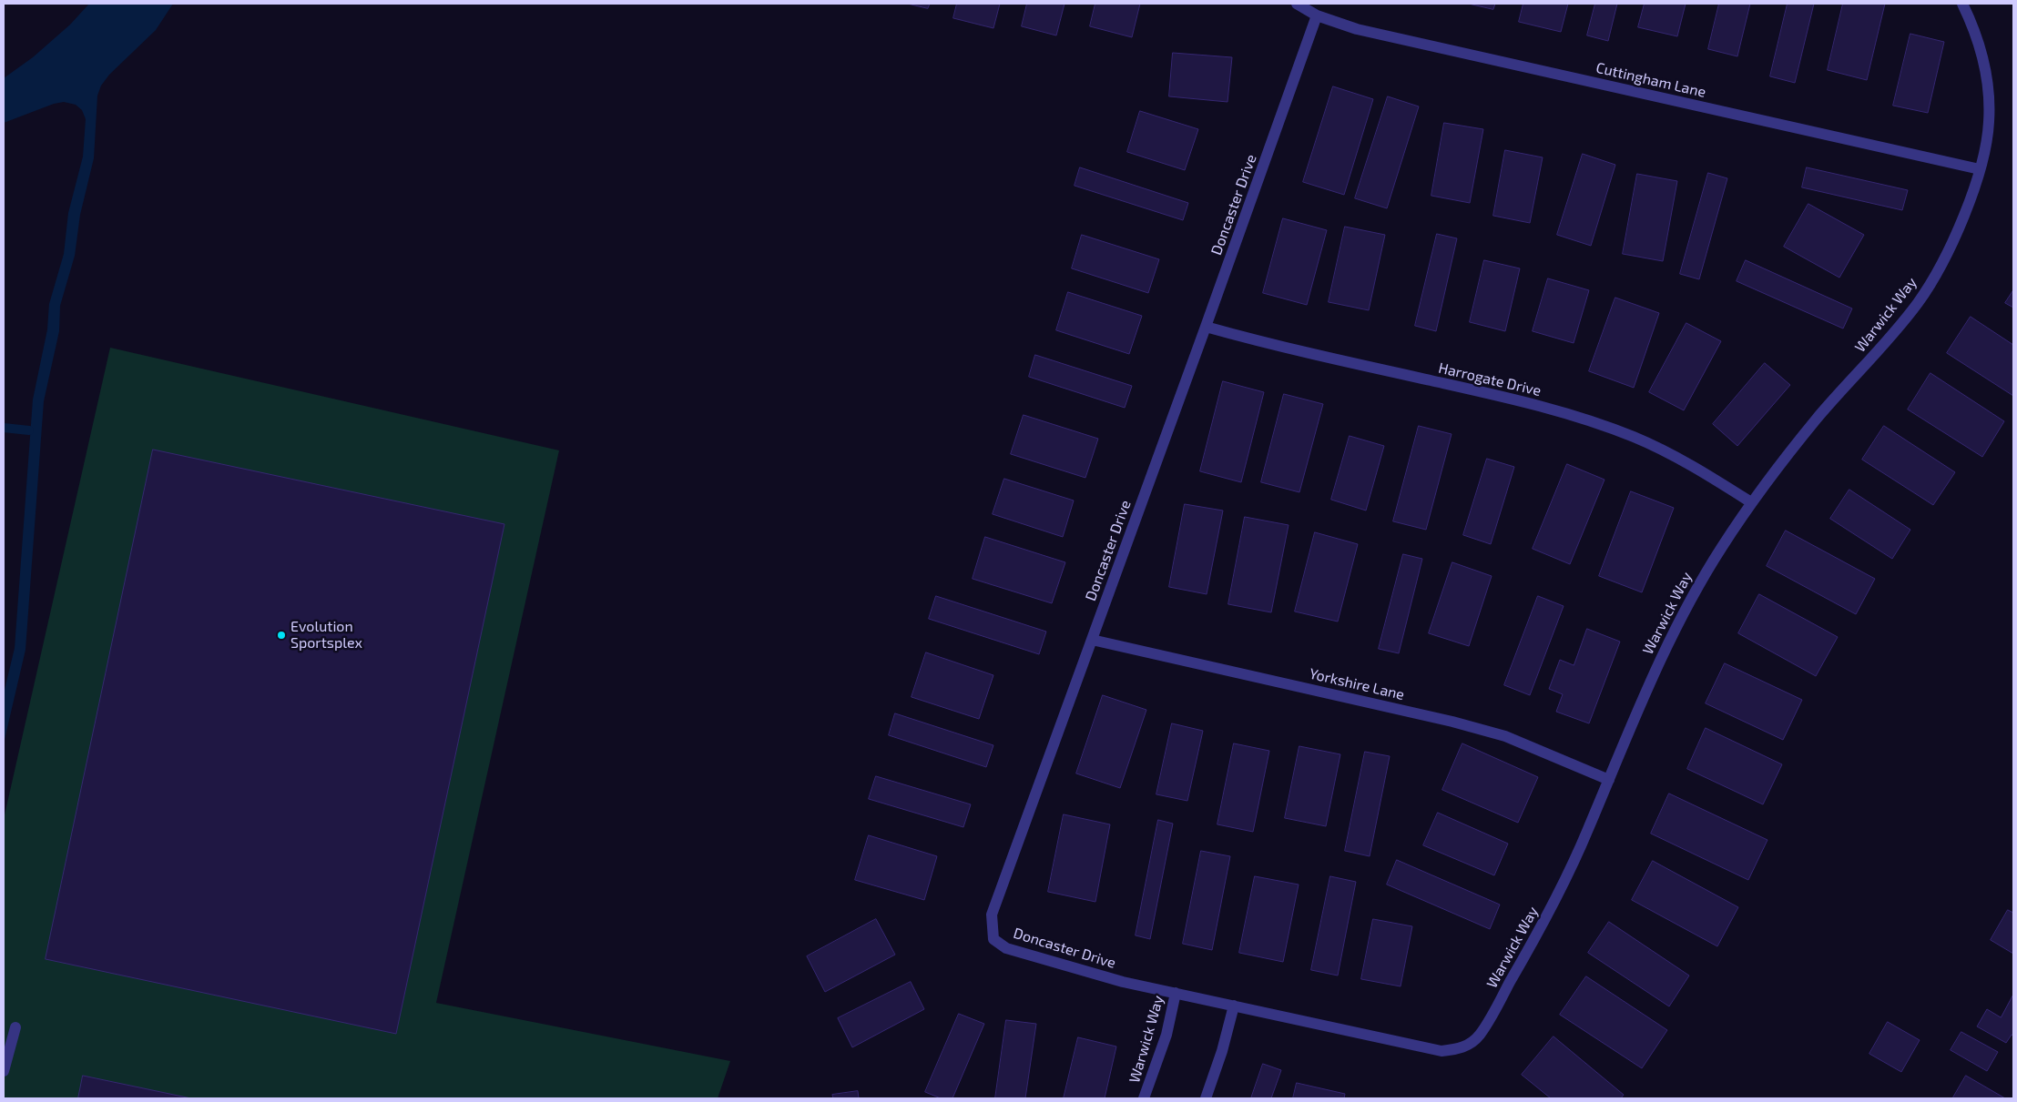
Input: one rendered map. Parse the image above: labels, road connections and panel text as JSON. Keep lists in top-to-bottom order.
{
  "streets": {
    "street": [
      "Cuttingham Lane",
      "Doncaster Drive",
      "Warwick Way",
      "Harrogate Drive",
      "Yorkshire Lane"
    ]
  },
  "crossings": [
    ["Cuttingham Lane", "Doncaster Drive"],
    ["Cuttingham Lane", "Warwick Way"],
    ["Doncaster Drive", "Warwick Way"],
    ["Doncaster Drive", "Harrogate Drive"],
    ["Doncaster Drive", "Yorkshire Lane"],
    ["Warwick Way", "Harrogate Drive"],
    ["Warwick Way", "Yorkshire Lane"]
  ],
  "places": ["Evolution Sportsplex"]
}
